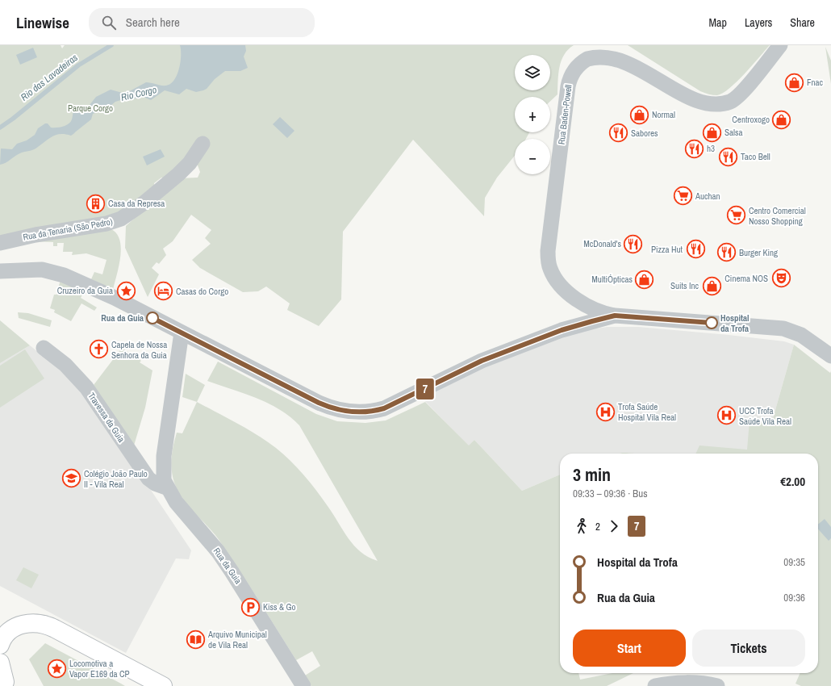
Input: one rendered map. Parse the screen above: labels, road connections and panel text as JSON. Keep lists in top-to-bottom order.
{
  "streets": {
    "street": [
      "Rua Baden-Powell",
      "Rua da Tenaria (São Pedro)",
      "Travessa da Guia",
      "Rua da Guia"
    ]
  },
  "crossings": [
    ["Travessa da Guia", "Rua da Guia"]
  ],
  "water": ["Rio das Lavadeiras", "Rio Corgo"],
  "parks": ["Parque Corgo"],
  "places": {
    "shop": [
      "Fnac",
      "Normal",
      "Centroxogo",
      "Salsa",
      "MultiÓpticas",
      "Suits Inc"
    ],
    "restaurant": [
      "Sabores",
      "h3",
      "Taco Bell",
      "McDonald's",
      "Pizza Hut",
      "Burger King"
    ],
    "supermarket": ["Auchan", "Centro Comercial Nosso Shopping"],
    "building": ["Casa da Represa"],
    "theatre": ["Cinema NOS"],
    "place": ["Cruzeiro da Guia", "Locomotiva a Vapor E169 da CP"],
    "hotel": ["Casas do Corgo"],
    "other": ["Rua da Guia", "Hospital da Trofa"],
    "church": ["Capela de Nossa Senhora da Guia"],
    "hospital": ["Trofa Saúde Hospital Vila Real", "UCC Trofa Saúde Vila Real"],
    "school or university": ["Colégio João Paulo II - Vila Real"],
    "parking": ["Kiss & Go"],
    "library": ["Arquivo Municipal de Vila Real"]
  },
  "lines": ["bus line 7"],
  "page": {
    "header": "Linewise",
    "search": "Search here",
    "nav": ["Map", "Layers", "Share"],
    "on_map": "7",
    "map_buttons": ["+", "−"],
    "heading": ["3 min", "09:33 – 09:36 · Bus", "€2.00"],
    "legs": ["2", "7"],
    "list": [
      {
        "name": "Hospital da Trofa",
        "value": "09:35"
      },
      {
        "name": "Rua da Guia",
        "value": "09:36"
      }
    ],
    "buttons": ["Start", "Tickets"]
  }
}
